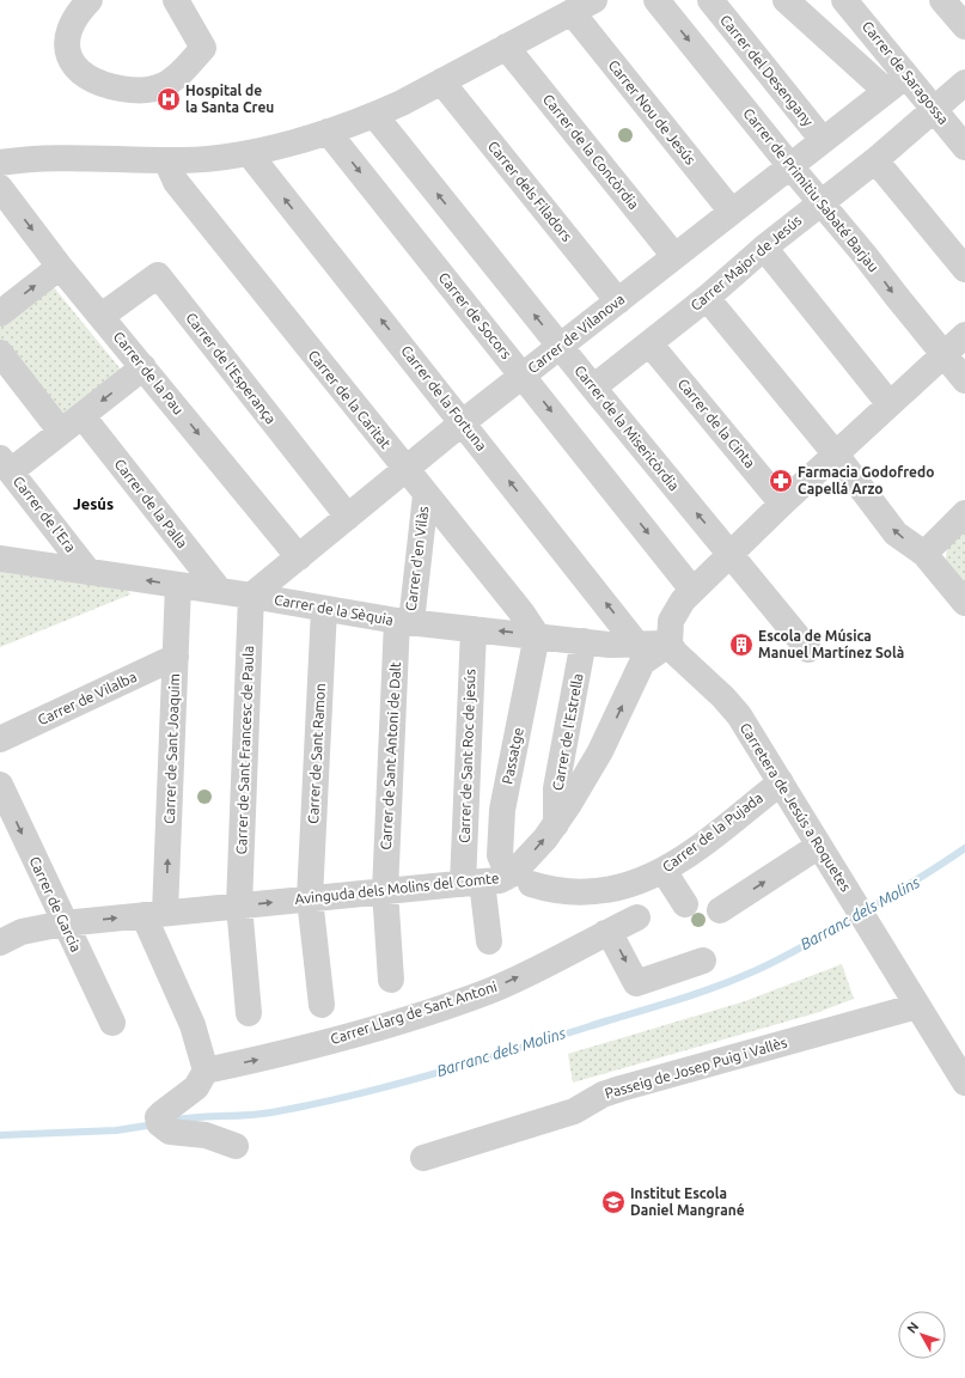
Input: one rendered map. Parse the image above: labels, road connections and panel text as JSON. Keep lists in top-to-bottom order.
{
  "streets": {
    "street": [
      "Carrer del Desengany",
      "Carrer de Saragossa",
      "Carrer Nou de Jesús",
      "Carrer de la Concòrdia",
      "Carrer de Primitiu Sabaté Barjau",
      "Carrer dels Filadors",
      "Carrer Major de Jesús",
      "Carrer de Socors",
      "Carrer de Vilanova",
      "Carrer de l'Esperança",
      "Carrer de la Pau",
      "Carrer de la Fortuna",
      "Carrer de la Caritat",
      "Carrer de la Cinta",
      "Carrer de la Misericòrdia",
      "Carrer de la Palla",
      "Carrer de l'Era",
      "Carrer d'en Vilàs",
      "Carrer de la Sèquia",
      "Carrer de Vilalba",
      "Carrer de l'Estrella",
      "Carrer de Sant Joaquim",
      "Carrer de Sant Francesc de Paula",
      "Carrer de Sant Ramon",
      "Carrer de Sant Antoni de Dalt",
      "Carrer de Sant Roc de jesús",
      "Passatge",
      "Carretera de Jesús a Roquetes",
      "Carrer de la Pujada",
      "Avinguda dels Molins del Comte",
      "Carrer de Garcia",
      "Carrer Llarg de Sant Antoni",
      "Passeig de Josep Puig i Vallès"
    ]
  },
  "crossings": [
    ["Carrer del Desengany", "Carrer de Vilanova"],
    ["Carrer de Saragossa", "Carrer Major de Jesús"],
    ["Carrer de Saragossa", "Carrer de Vilanova"],
    ["Carrer Nou de Jesús", "Carrer de Vilanova"],
    ["Carrer de la Concòrdia", "Carrer de Vilanova"],
    ["Carrer de Primitiu Sabaté Barjau", "Carrer Major de Jesús"],
    ["Carrer de Primitiu Sabaté Barjau", "Carrer de Vilanova"],
    ["Carrer dels Filadors", "Carrer de Vilanova"],
    ["Carrer Major de Jesús", "Carrer de la Cinta"],
    ["Carrer Major de Jesús", "Carrer de la Misericòrdia"],
    ["Carrer de Socors", "Carrer de Vilanova"],
    ["Carrer de Vilanova", "Carrer de l'Esperança"],
    ["Carrer de Vilanova", "Carrer de la Pau"],
    ["Carrer de Vilanova", "Carrer de la Fortuna"],
    ["Carrer de Vilanova", "Carrer de la Caritat"],
    ["Carrer de Vilanova", "Carrer de la Misericòrdia"],
    ["Carrer de Vilanova", "Carrer de la Sèquia"],
    ["Carrer de Vilanova", "Carrer de Sant Francesc de Paula"],
    ["Carrer de l'Esperança", "Carrer de la Pau"],
    ["Carrer de la Fortuna", "Carrer de la Sèquia"],
    ["Carrer de la Caritat", "Carrer d'en Vilàs"],
    ["Carrer de la Caritat", "Carrer de la Sèquia"],
    ["Carrer de la Caritat", "Passatge"],
    ["Carrer de la Palla", "Carrer de la Sèquia"],
    ["Carrer de l'Era", "Carrer de la Sèquia"],
    ["Carrer d'en Vilàs", "Carrer de la Sèquia"],
    ["Carrer d'en Vilàs", "Carrer de Sant Antoni de Dalt"],
    ["Carrer de la Sèquia", "Carrer de l'Estrella"],
    ["Carrer de la Sèquia", "Carrer de Sant Joaquim"],
    ["Carrer de la Sèquia", "Carrer de Sant Francesc de Paula"],
    ["Carrer de la Sèquia", "Carrer de Sant Ramon"],
    ["Carrer de la Sèquia", "Carrer de Sant Antoni de Dalt"],
    ["Carrer de la Sèquia", "Carrer de Sant Roc de jesús"],
    ["Carrer de la Sèquia", "Passatge"],
    ["Carrer de la Sèquia", "Carretera de Jesús a Roquetes"],
    ["Carrer de la Sèquia", "Avinguda dels Molins del Comte"],
    ["Carrer de Vilalba", "Carrer de Sant Joaquim"],
    ["Carrer de l'Estrella", "Avinguda dels Molins del Comte"],
    ["Carrer de Sant Joaquim", "Avinguda dels Molins del Comte"],
    ["Carrer de Sant Francesc de Paula", "Avinguda dels Molins del Comte"],
    ["Carrer de Sant Ramon", "Avinguda dels Molins del Comte"],
    ["Carrer de Sant Antoni de Dalt", "Avinguda dels Molins del Comte"],
    ["Carrer de Sant Roc de jesús", "Avinguda dels Molins del Comte"],
    ["Passatge", "Carrer de la Pujada"],
    ["Passatge", "Avinguda dels Molins del Comte"],
    ["Carretera de Jesús a Roquetes", "Carrer de la Pujada"],
    ["Carretera de Jesús a Roquetes", "Avinguda dels Molins del Comte"],
    ["Carretera de Jesús a Roquetes", "Passeig de Josep Puig i Vallès"],
    ["Carrer de la Pujada", "Avinguda dels Molins del Comte"],
    ["Avinguda dels Molins del Comte", "Carrer de Garcia"]
  ],
  "one_way": [
    "Carrer de la Pau",
    "Carrer de la Fortuna",
    "Carrer de Sant Joaquim",
    "Avinguda dels Molins del Comte",
    "Carrer de Garcia",
    "Carrer Llarg de Sant Antoni"
  ],
  "districts": ["Jesús"],
  "water": ["Barranc dels Molins"],
  "places": {
    "hospital": ["Hospital de la Santa Creu"],
    "pharmacy": ["Farmacia Godofredo Capellá Arzo"],
    "building": ["Escola de Música Manuel Martínez Solà"],
    "school or university": ["Institut Escola Daniel Mangrané"]
  },
  "north": "top left"
}
